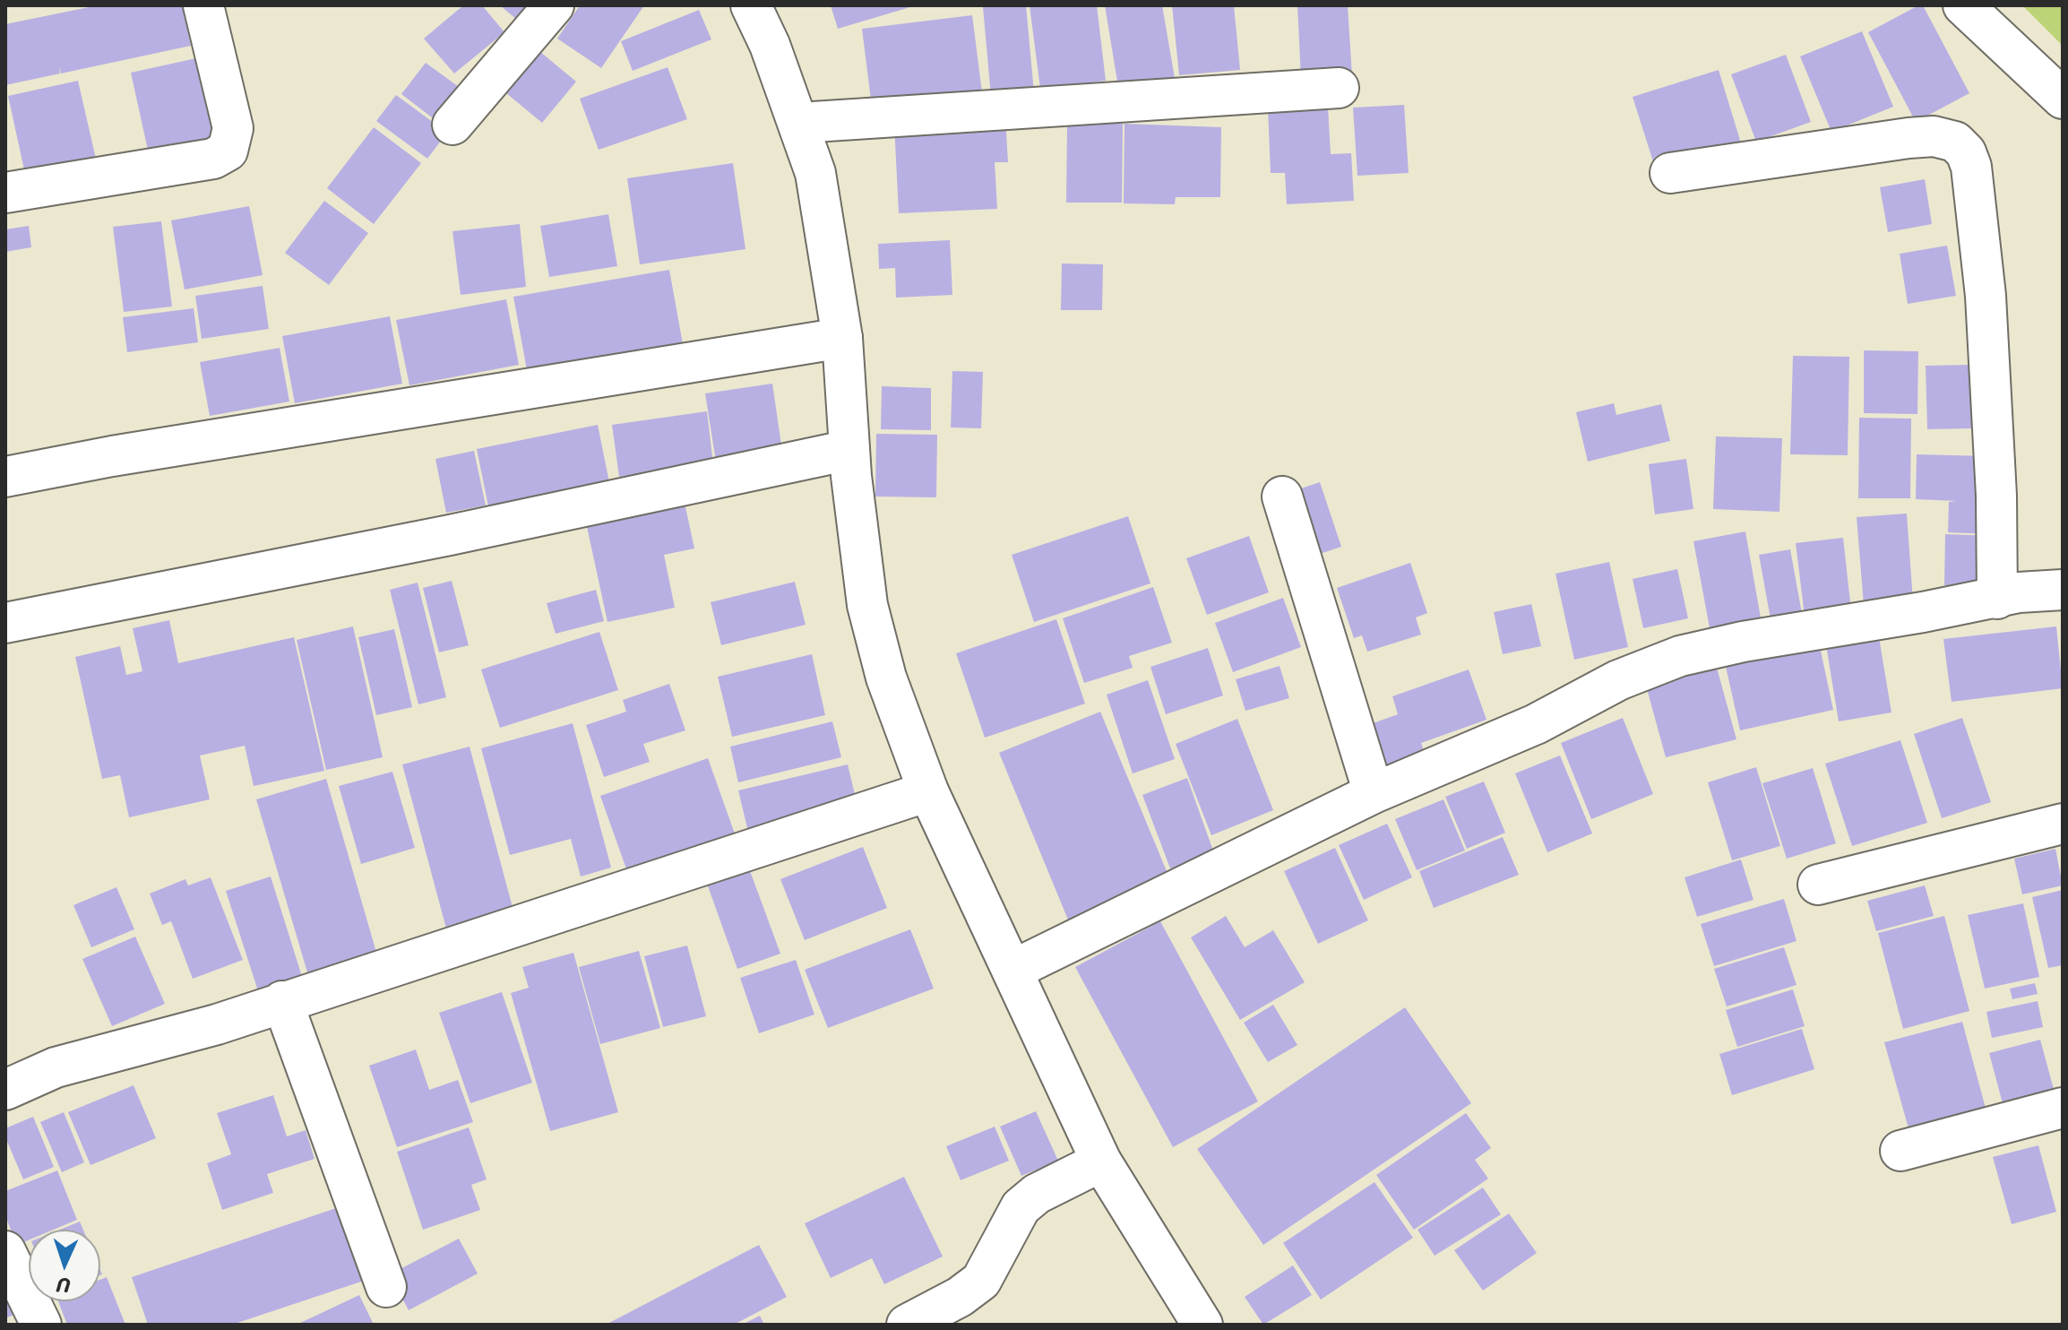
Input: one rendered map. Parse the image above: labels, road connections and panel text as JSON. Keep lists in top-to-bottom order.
{
  "north": "bottom"
}
